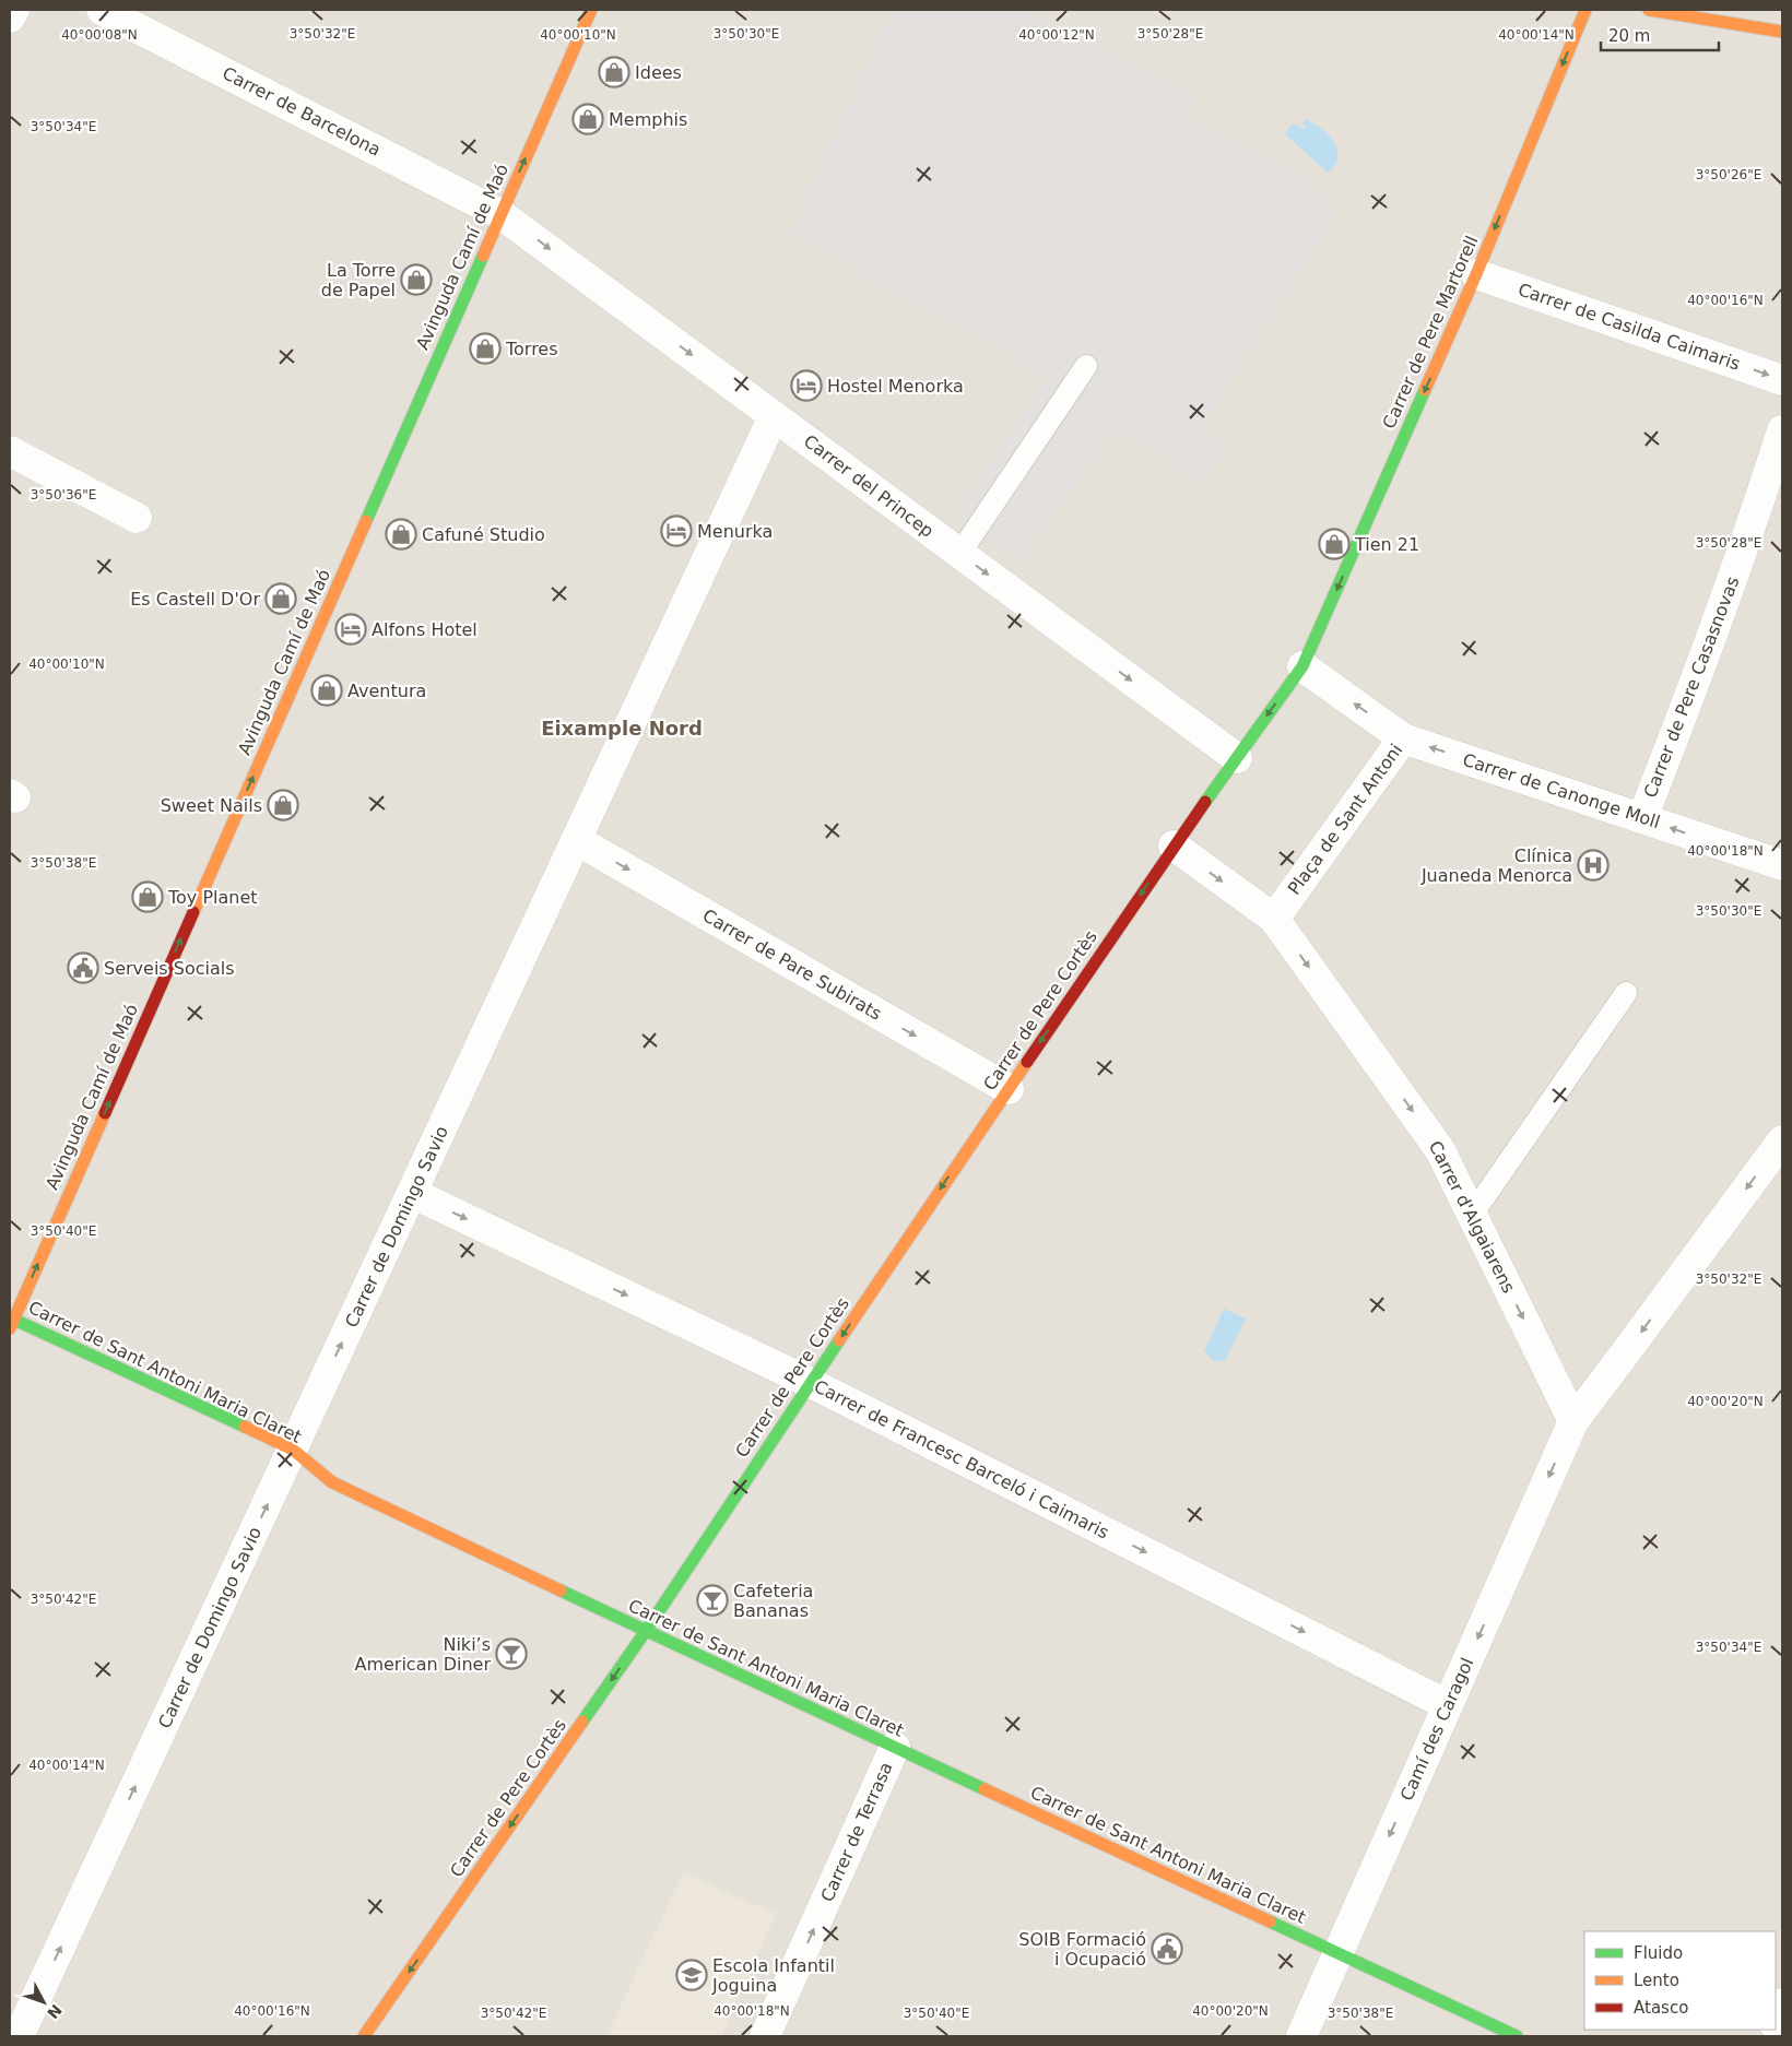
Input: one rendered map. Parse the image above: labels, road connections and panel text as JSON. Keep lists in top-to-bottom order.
{
  "streets": {
    "street": [
      "Carrer de Barcelona",
      "Avinguda Camí de Maó",
      "Carrer de Casilda Caimaris",
      "Carrer de Pere Martorell",
      "Carrer del Princep",
      "Carrer de Pere Casasnovas",
      "Carrer de Canonge Moll",
      "Plaça de Sant Antoni",
      "Carrer de Pare Subirats",
      "Carrer de Pere Cortès",
      "Carrer d'Algaiarens",
      "Carrer de Domingo Savio",
      "Carrer de Sant Antoni Maria Claret",
      "Carrer de Francesc Barceló i Caimaris",
      "Camí des Caragol",
      "Carrer de Terrasa"
    ]
  },
  "crossings": [
    ["Carrer de Barcelona", "Avinguda Camí de Maó"],
    ["Carrer de Barcelona", "Carrer del Princep"],
    ["Avinguda Camí de Maó", "Carrer del Princep"],
    ["Avinguda Camí de Maó", "Carrer de Sant Antoni Maria Claret"],
    ["Carrer de Casilda Caimaris", "Carrer de Pere Martorell"],
    ["Carrer de Pere Martorell", "Plaça de Sant Antoni"],
    ["Carrer del Princep", "Carrer de Domingo Savio"],
    ["Carrer de Pere Casasnovas", "Carrer de Canonge Moll"],
    ["Carrer de Canonge Moll", "Plaça de Sant Antoni"],
    ["Plaça de Sant Antoni", "Carrer d'Algaiarens"],
    ["Carrer de Pare Subirats", "Carrer de Pere Cortès"],
    ["Carrer de Pare Subirats", "Carrer de Domingo Savio"],
    ["Carrer de Pere Cortès", "Carrer de Sant Antoni Maria Claret"],
    ["Carrer de Pere Cortès", "Carrer de Francesc Barceló i Caimaris"],
    ["Carrer d'Algaiarens", "Camí des Caragol"],
    ["Carrer de Domingo Savio", "Carrer de Sant Antoni Maria Claret"],
    ["Carrer de Domingo Savio", "Carrer de Francesc Barceló i Caimaris"],
    ["Carrer de Sant Antoni Maria Claret", "Camí des Caragol"],
    ["Carrer de Sant Antoni Maria Claret", "Carrer de Terrasa"],
    ["Carrer de Francesc Barceló i Caimaris", "Camí des Caragol"]
  ],
  "one_way": [
    "Avinguda Camí de Maó",
    "Carrer de Casilda Caimaris",
    "Carrer de Pere Martorell",
    "Carrer del Princep",
    "Carrer de Canonge Moll",
    "Carrer de Pare Subirats",
    "Carrer de Pere Cortès",
    "Carrer d'Algaiarens",
    "Carrer de Domingo Savio",
    "Carrer de Francesc Barceló i Caimaris",
    "Camí des Caragol",
    "Carrer de Terrasa"
  ],
  "districts": ["Eixample Nord"],
  "places": {
    "shop": [
      "Idees",
      "Memphis",
      "La Torre de Papel",
      "Torres",
      "Cafuné Studio",
      "Tien 21",
      "Es Castell D'Or",
      "Aventura",
      "Sweet Nails",
      "Toy Planet"
    ],
    "hotel": ["Hostel Menorka", "Menurka", "Alfons Hotel"],
    "hospital": ["Clínica Juaneda Menorca"],
    "public building": ["Serveis Socials", "SOIB Formació i Ocupació"],
    "bar": ["Cafeteria Bananas", "Niki’s American Diner"],
    "school or university": ["Escola Infantil Joguina"]
  },
  "legend": ["Fluido", "Lento", "Atasco"],
  "scale_bar": "20 m",
  "north": "bottom right",
  "coordinates": [
    "3°50'32\"E",
    "3°50'30\"E",
    "3°50'28\"E",
    "40°00'10\"N",
    "40°00'08\"N",
    "40°00'12\"N",
    "40°00'14\"N",
    "3°50'34\"E",
    "3°50'26\"E",
    "40°00'16\"N",
    "3°50'36\"E",
    "40°00'18\"N",
    "3°50'38\"E",
    "3°50'40\"E",
    "40°00'20\"N",
    "3°50'42\"E"
  ]
}
